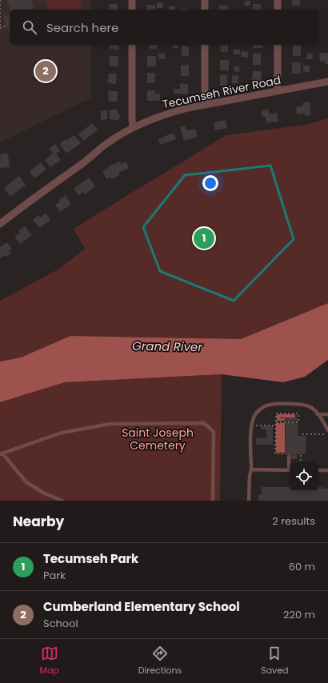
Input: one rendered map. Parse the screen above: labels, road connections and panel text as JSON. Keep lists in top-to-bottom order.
{
  "streets": {
    "street": ["Tecumseh River Road"]
  },
  "water": ["Grand River"],
  "parks": ["Saint Joseph Cemetery"],
  "page": {
    "search": "Search here",
    "pins": ["2", "1"],
    "heading": ["Nearby", "2 results"],
    "list": [
      {
        "mark": "1",
        "name": "Tecumseh Park",
        "note": "Park",
        "value": "60 m"
      },
      {
        "mark": "2",
        "name": "Cumberland Elementary School",
        "note": "School",
        "value": "220 m"
      }
    ],
    "nav": ["Map", "Directions", "Saved"]
  }
}
